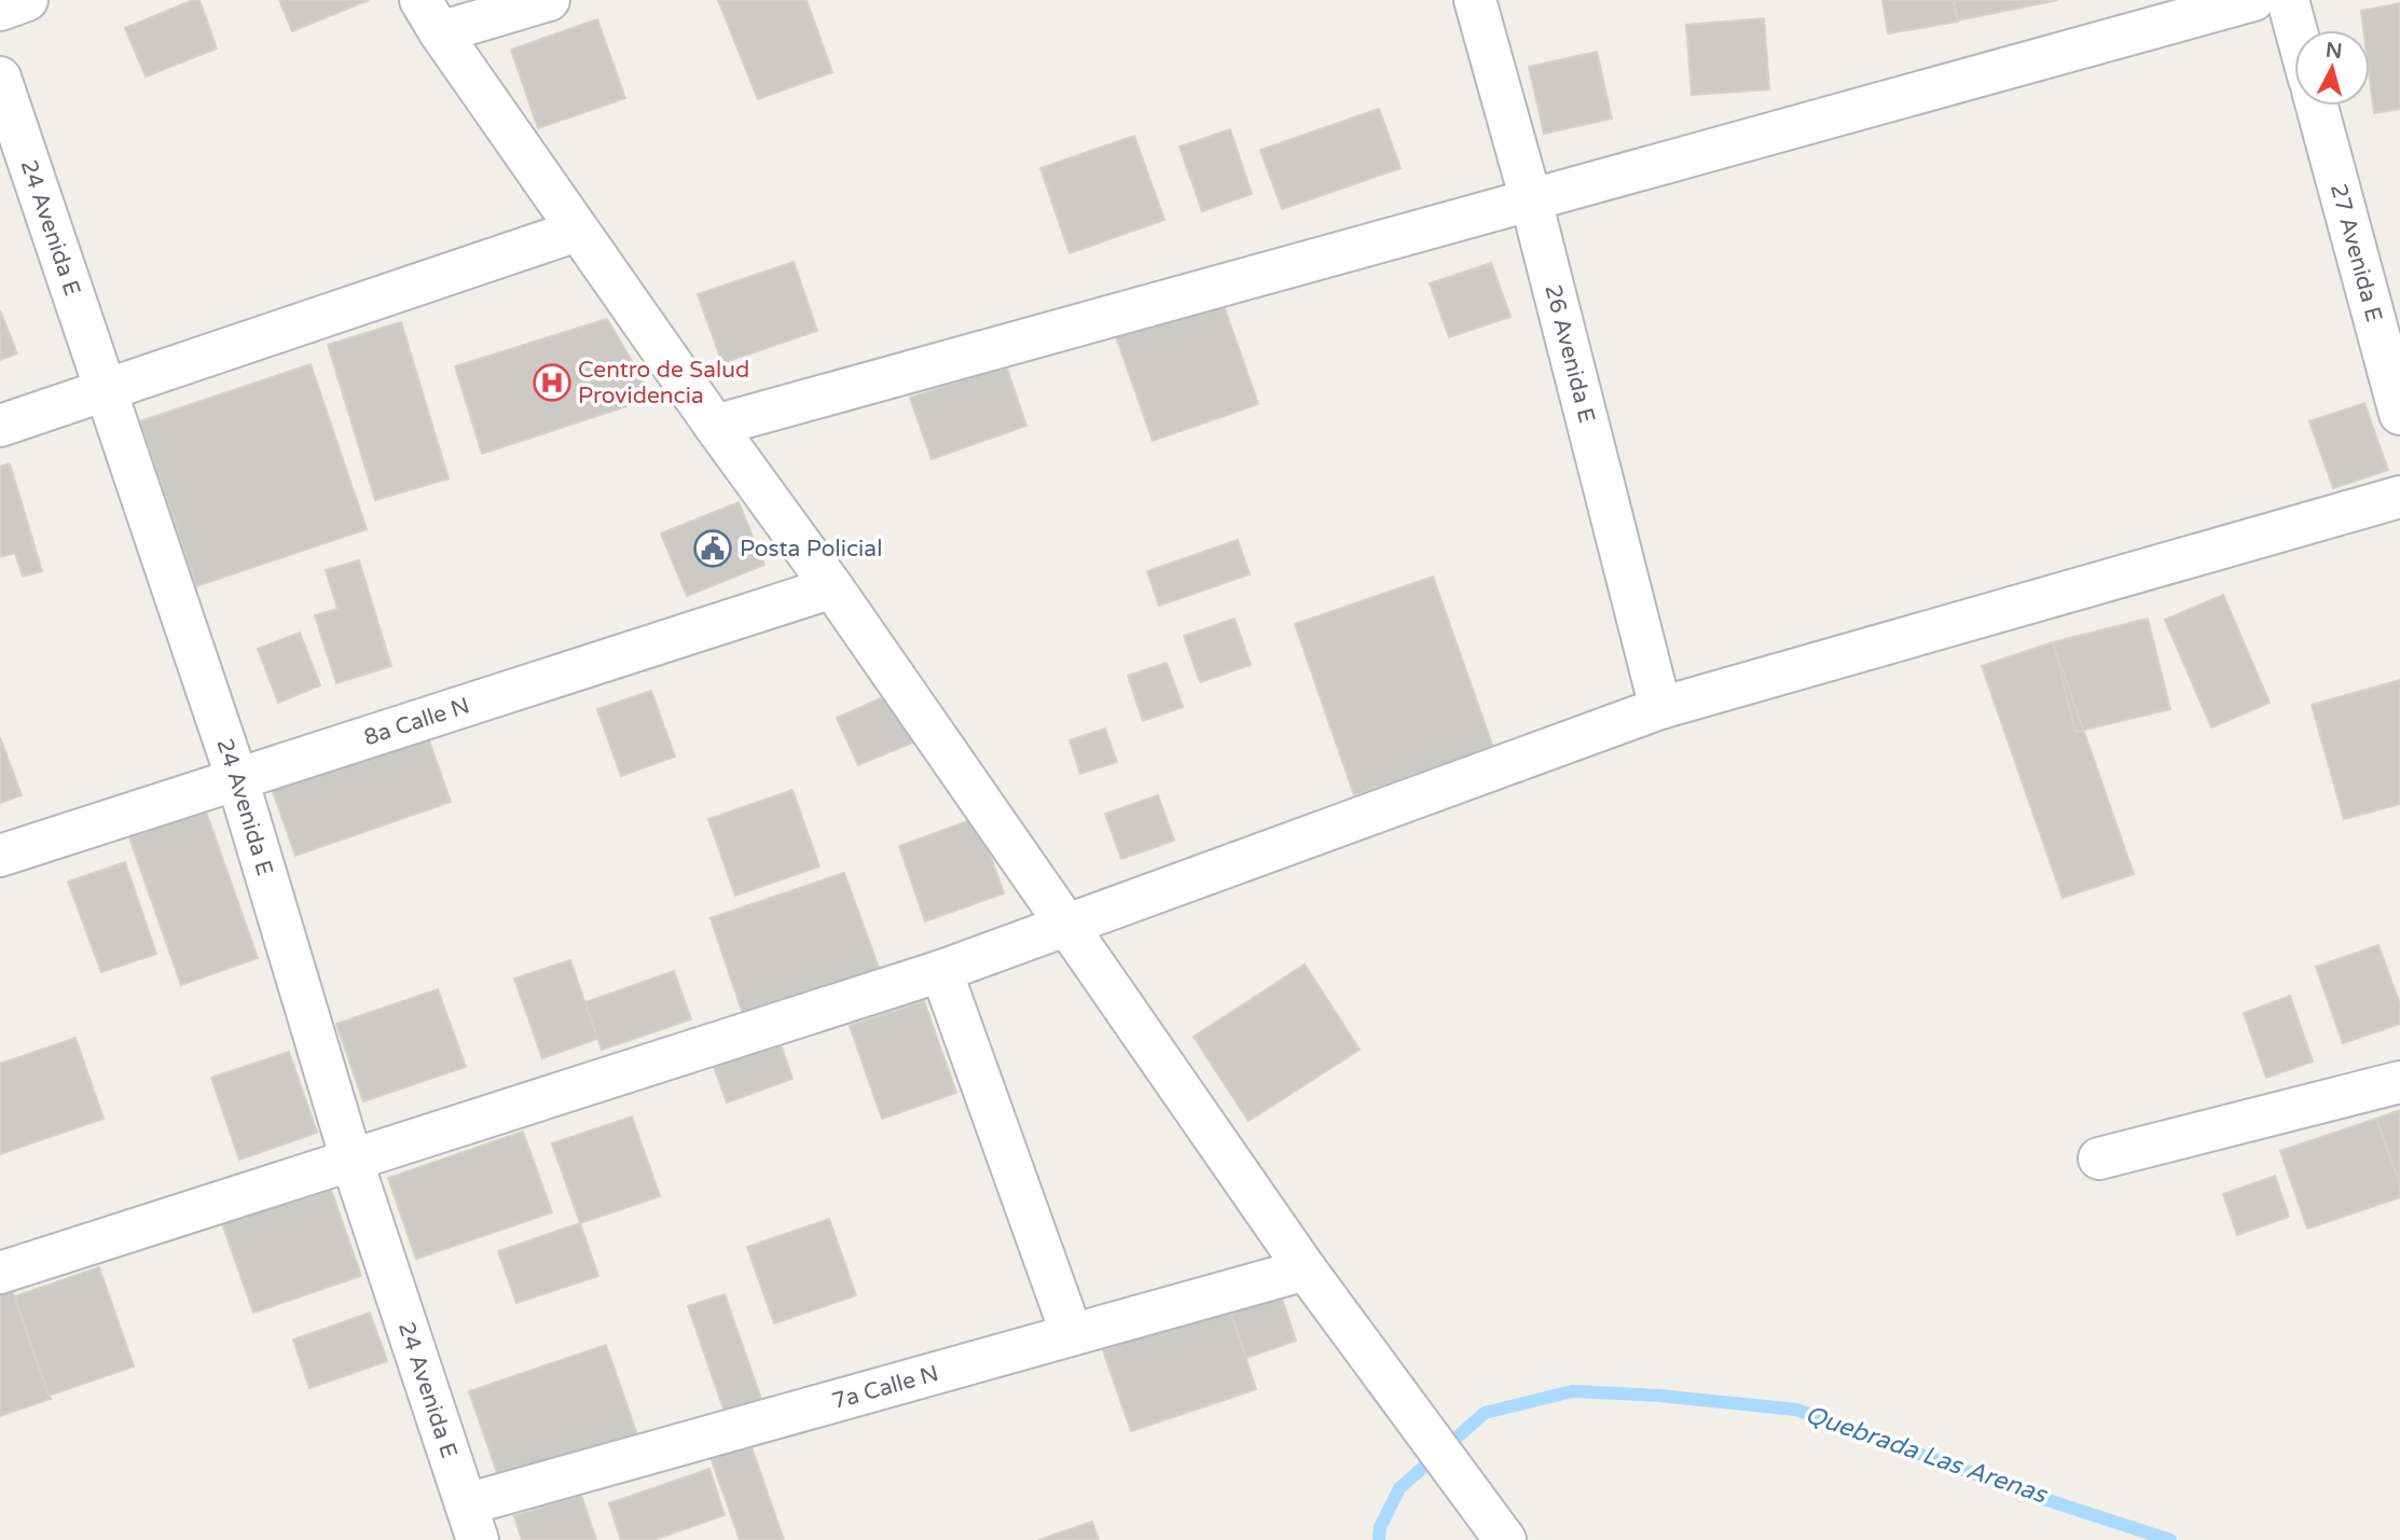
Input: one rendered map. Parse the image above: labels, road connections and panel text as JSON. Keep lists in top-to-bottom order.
{
  "streets": {
    "street": [
      "24 Avenida E",
      "27 Avenida E",
      "26 Avenida E",
      "8a Calle N",
      "7a Calle N"
    ]
  },
  "crossings": [
    ["24 Avenida E", "8a Calle N"],
    ["24 Avenida E", "7a Calle N"]
  ],
  "water": ["Quebrada Las Arenas"],
  "places": {
    "hospital": ["Centro de Salud Providencia"],
    "public building": ["Posta Policial"]
  },
  "north": "top"
}
